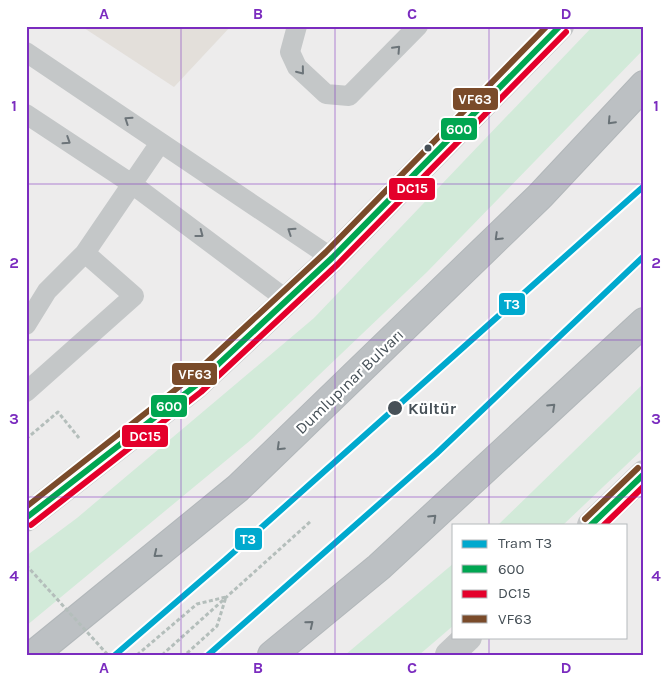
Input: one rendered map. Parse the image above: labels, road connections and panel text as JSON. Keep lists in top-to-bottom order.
{
  "streets": {
    "highway": ["Dumlupınar Bulvarı"]
  },
  "places": ["Kültür"],
  "lines": [
    "transit line 600",
    "transit line VF63",
    "transit line DC15",
    "tram line T3"
  ],
  "legend": [
    "Tram T3",
    "600",
    "DC15",
    "VF63"
  ],
  "grid": {
    "columns": [
      "A",
      "B",
      "C",
      "D"
    ],
    "rows": [
      "1",
      "2",
      "3",
      "4"
    ]
  }
}
